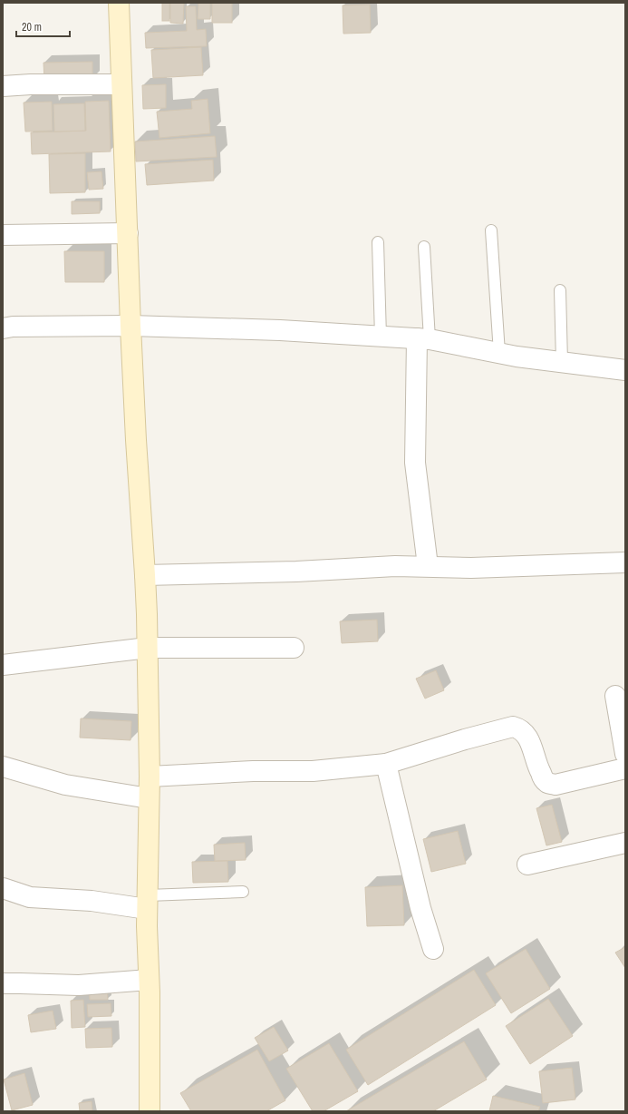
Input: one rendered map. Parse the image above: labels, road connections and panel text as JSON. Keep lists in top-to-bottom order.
{
  "scale_bar": "20 m"
}
